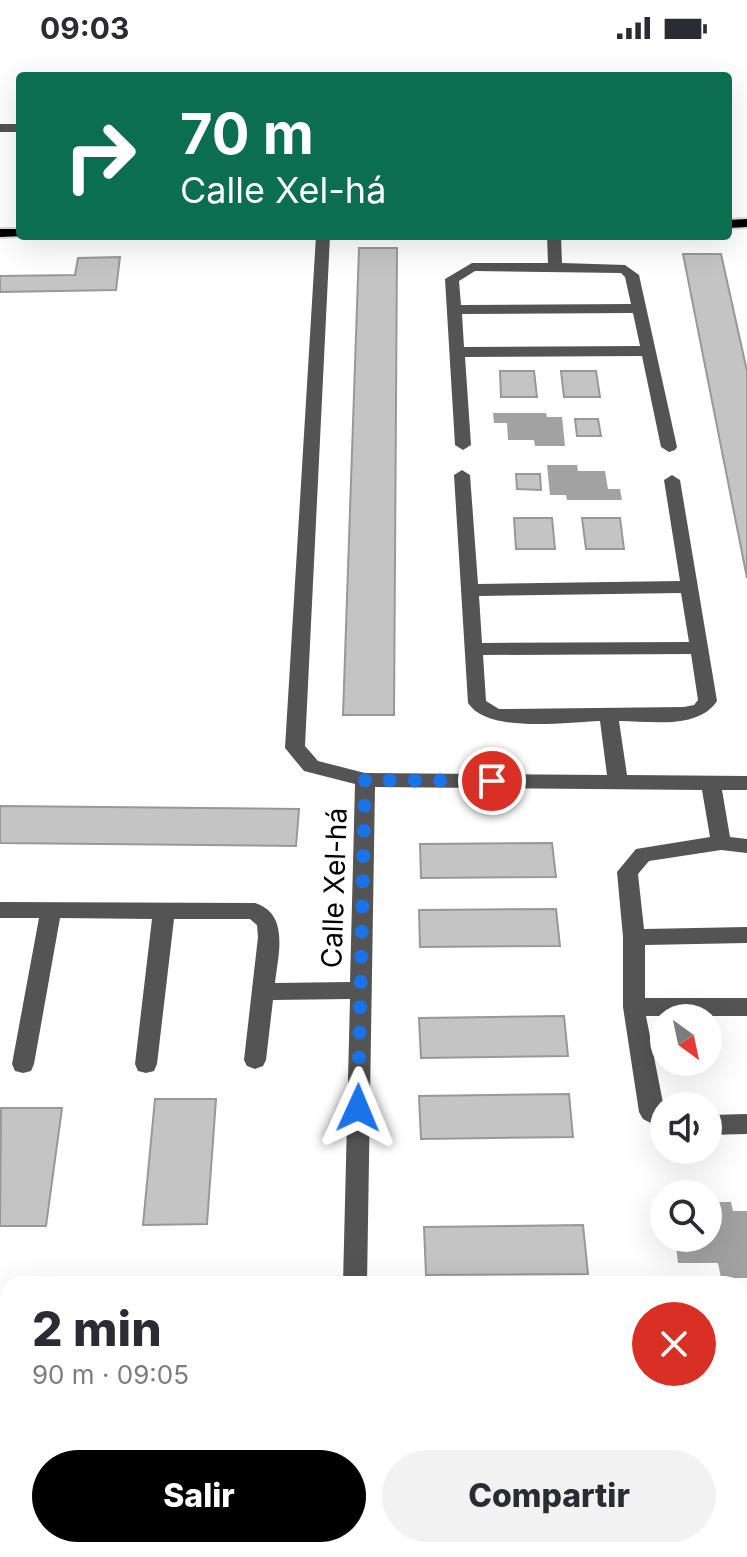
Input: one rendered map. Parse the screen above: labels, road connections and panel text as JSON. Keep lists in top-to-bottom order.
{
  "streets": {
    "street": ["Calle Xel-há"]
  },
  "north": "bottom right",
  "page": {
    "status": "09:03",
    "turn": ["70 m", "Calle Xel-há"],
    "heading": ["2 min", "90 m · 09:05"],
    "buttons": ["Salir", "Compartir"]
  }
}
